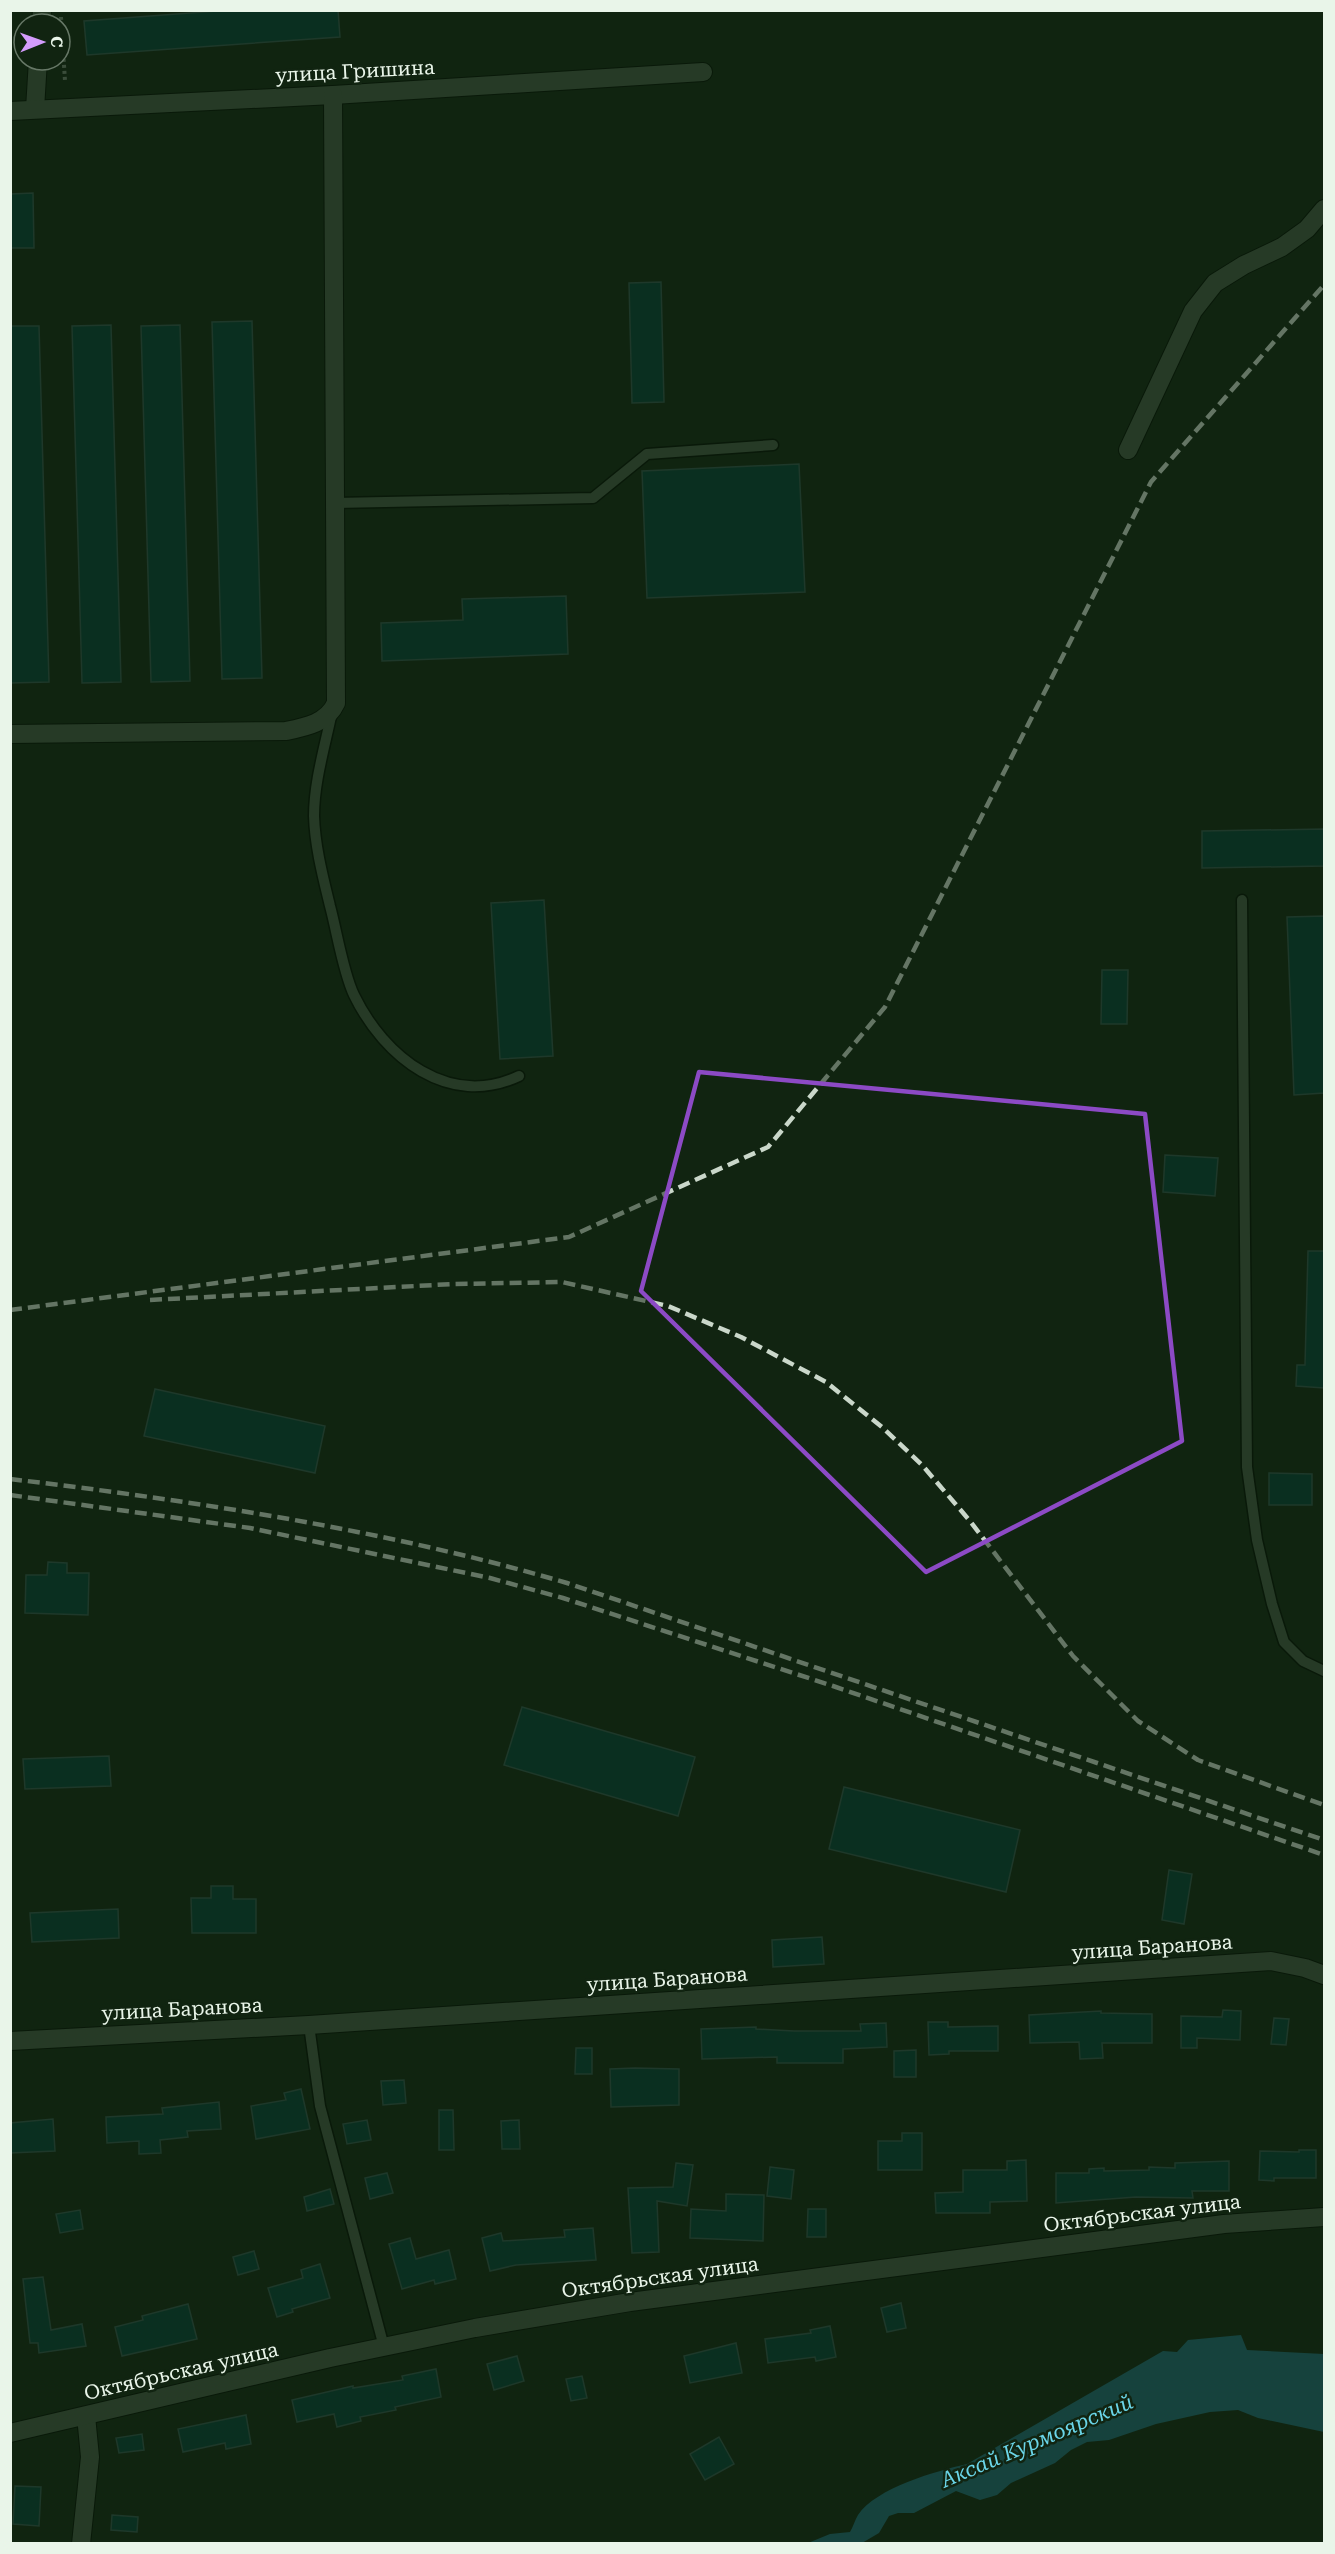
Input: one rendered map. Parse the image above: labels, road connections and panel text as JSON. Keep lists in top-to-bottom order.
{
  "streets": {
    "street": ["улица Гришина", "улица Баранова", "Октябрьская улица"]
  },
  "water": ["Аксай Курмоярский"],
  "north": "right"
}
